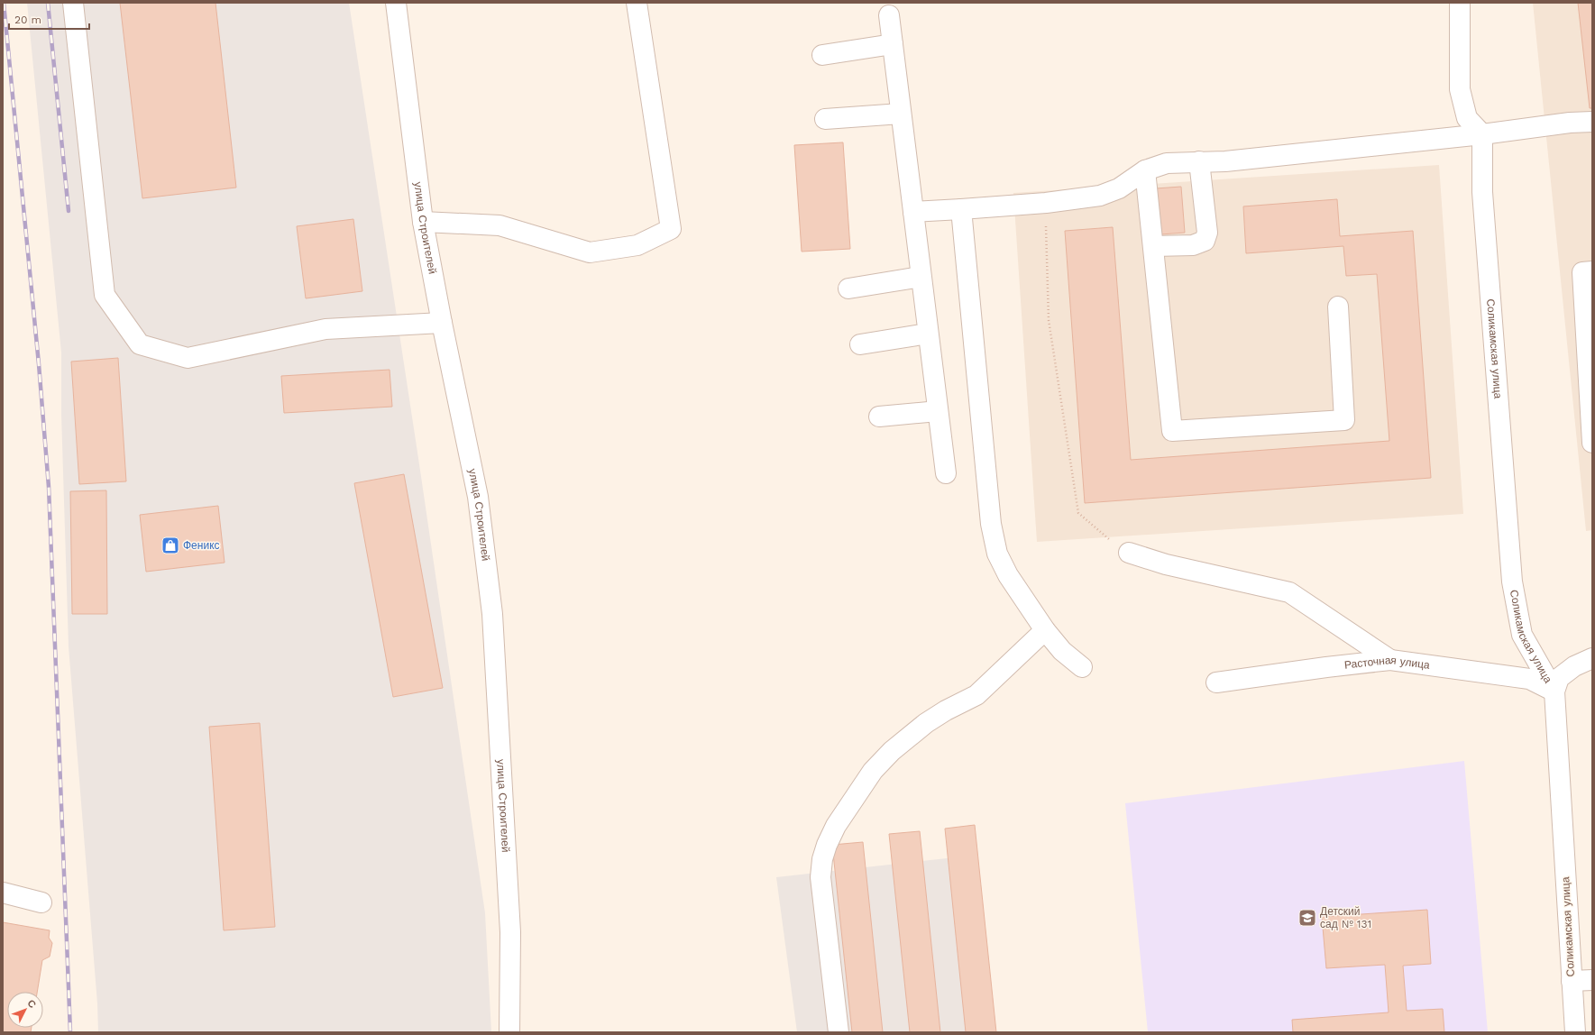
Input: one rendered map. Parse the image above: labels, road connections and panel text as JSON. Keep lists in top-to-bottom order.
{
  "streets": {
    "street": ["улица Строителей", "Соликамская улица", "Расточная улица"]
  },
  "crossings": [
    ["Соликамская улица", "Расточная улица"]
  ],
  "places": {
    "shop": ["Феникс"],
    "school or university": ["Детский сад № 131"]
  },
  "scale_bar": "20 m",
  "north": "top right"
}
